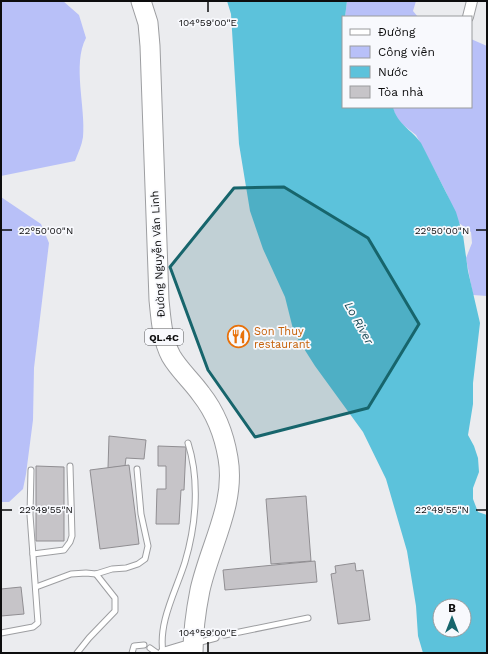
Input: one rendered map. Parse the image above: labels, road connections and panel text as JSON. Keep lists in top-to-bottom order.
{
  "streets": {
    "highway": ["Đường Nguyễn Văn Linh", "QL.4C"]
  },
  "water": ["Lo River"],
  "places": {
    "restaurant": ["Son Thuy restaurant"]
  },
  "legend": [
    "Đường",
    "Công viên",
    "Nước",
    "Tòa nhà"
  ],
  "north": "top",
  "coordinates": ["104°59'00\"E", "22°50'00\"N", "22°49'55\"N"]
}
